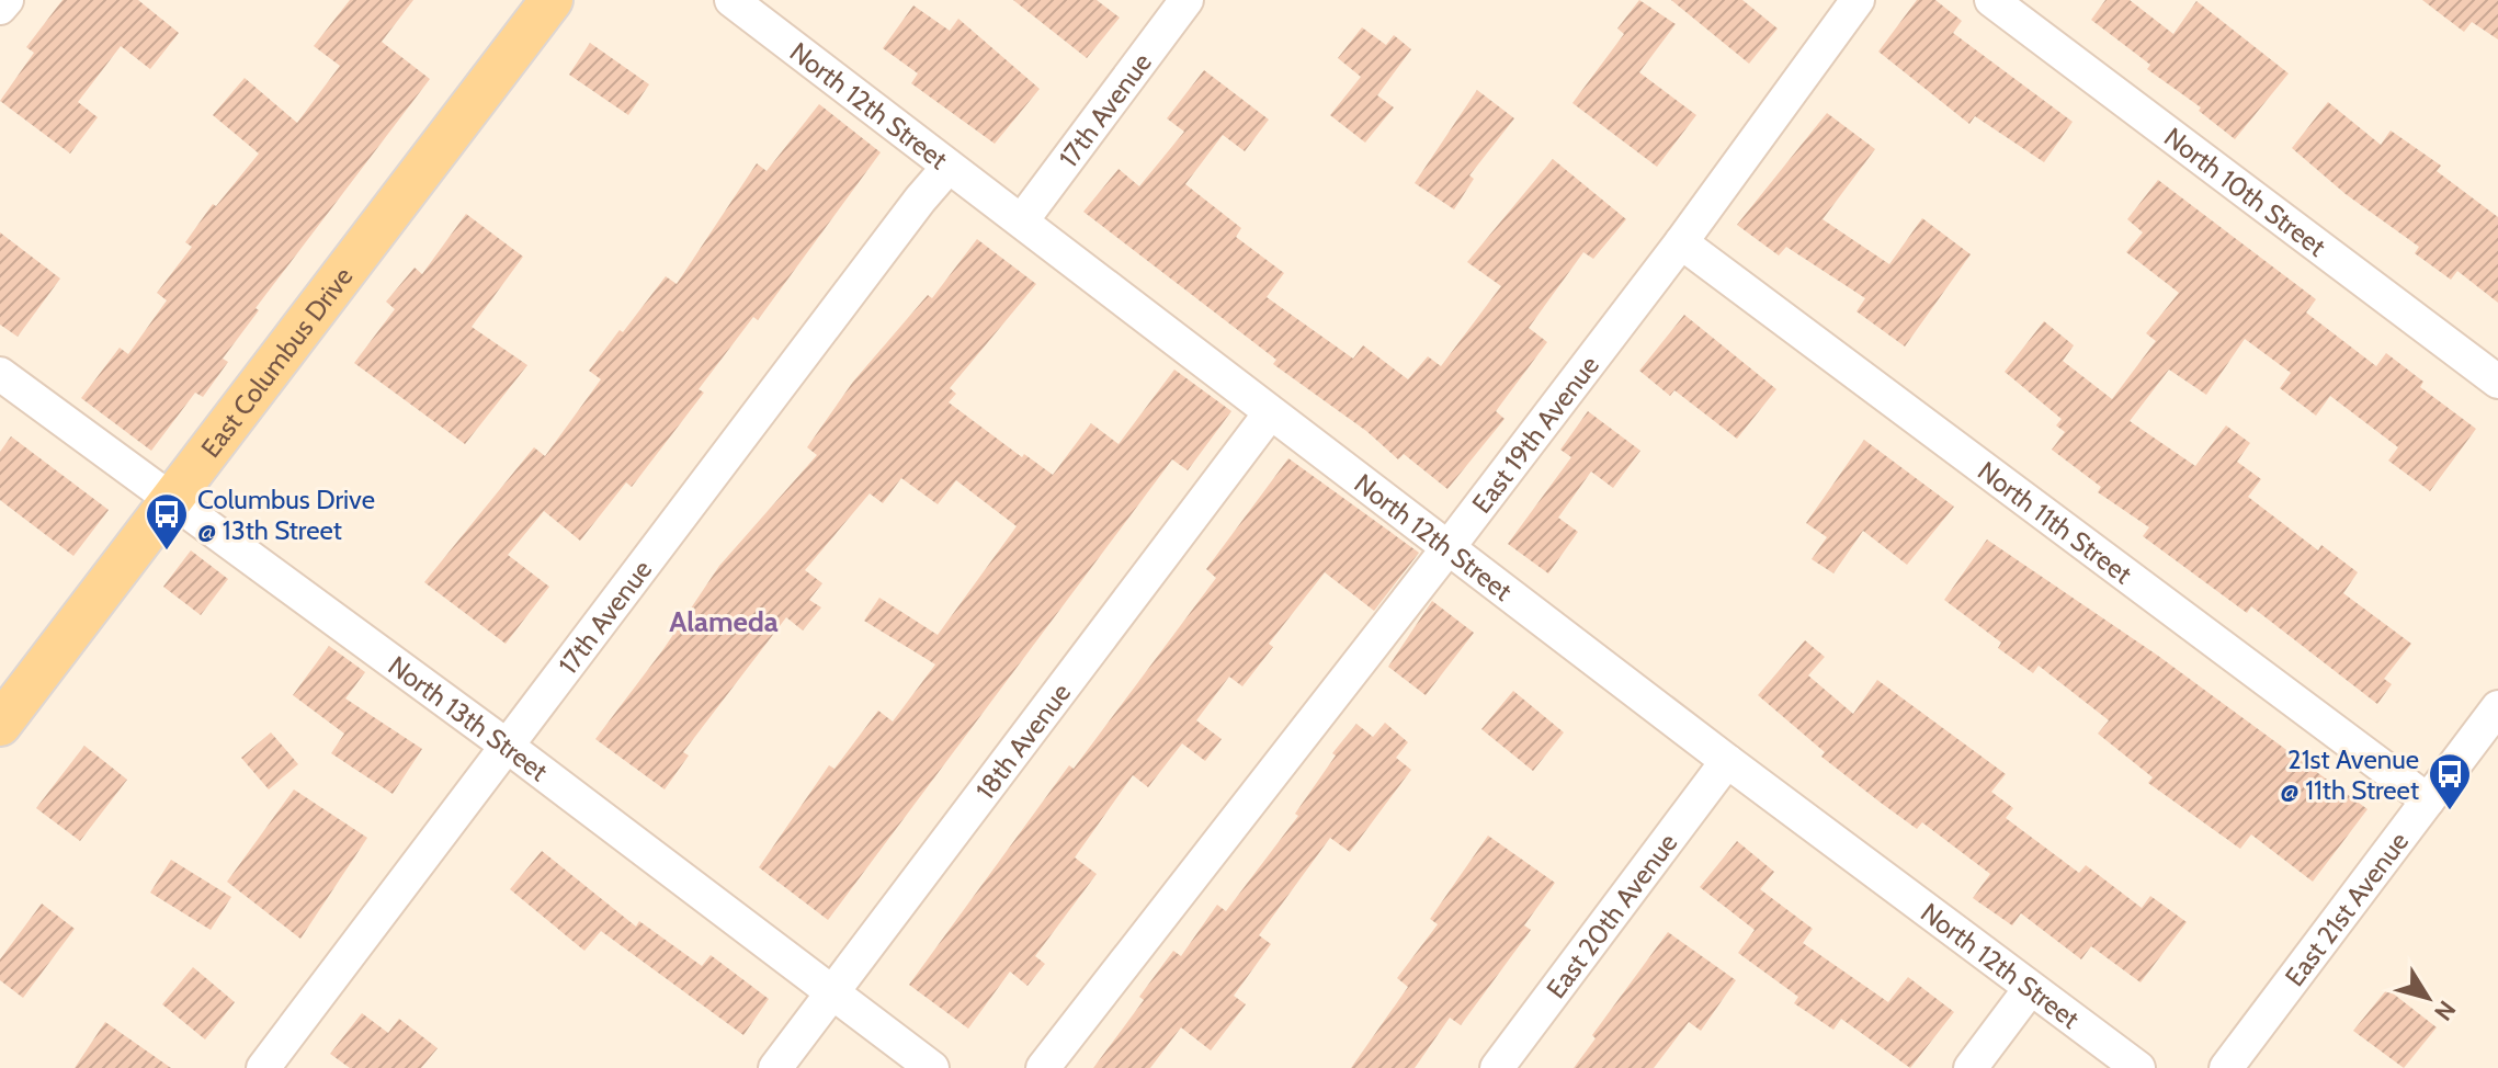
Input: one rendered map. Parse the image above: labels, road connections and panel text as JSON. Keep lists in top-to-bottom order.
{
  "streets": {
    "main road": ["East Columbus Drive"],
    "street": [
      "North 12th Street",
      "17th Avenue",
      "North 10th Street",
      "East 19th Avenue",
      "North 11th Street",
      "North 13th Street",
      "18th Avenue",
      "East 21st Avenue",
      "East 20th Avenue"
    ]
  },
  "crossings": [
    ["North 12th Street", "17th Avenue"],
    ["North 12th Street", "East 19th Avenue"],
    ["North 12th Street", "18th Avenue"],
    ["North 12th Street", "East 20th Avenue"],
    ["17th Avenue", "North 13th Street"],
    ["East Columbus Drive", "North 13th Street"],
    ["East 19th Avenue", "North 11th Street"],
    ["North 11th Street", "East 21st Avenue"],
    ["North 13th Street", "18th Avenue"]
  ],
  "districts": ["Alameda"],
  "places": {
    "bus stop": ["Columbus Drive @ 13th Street", "21st Avenue @ 11th Street"]
  },
  "north": "bottom right"
}
